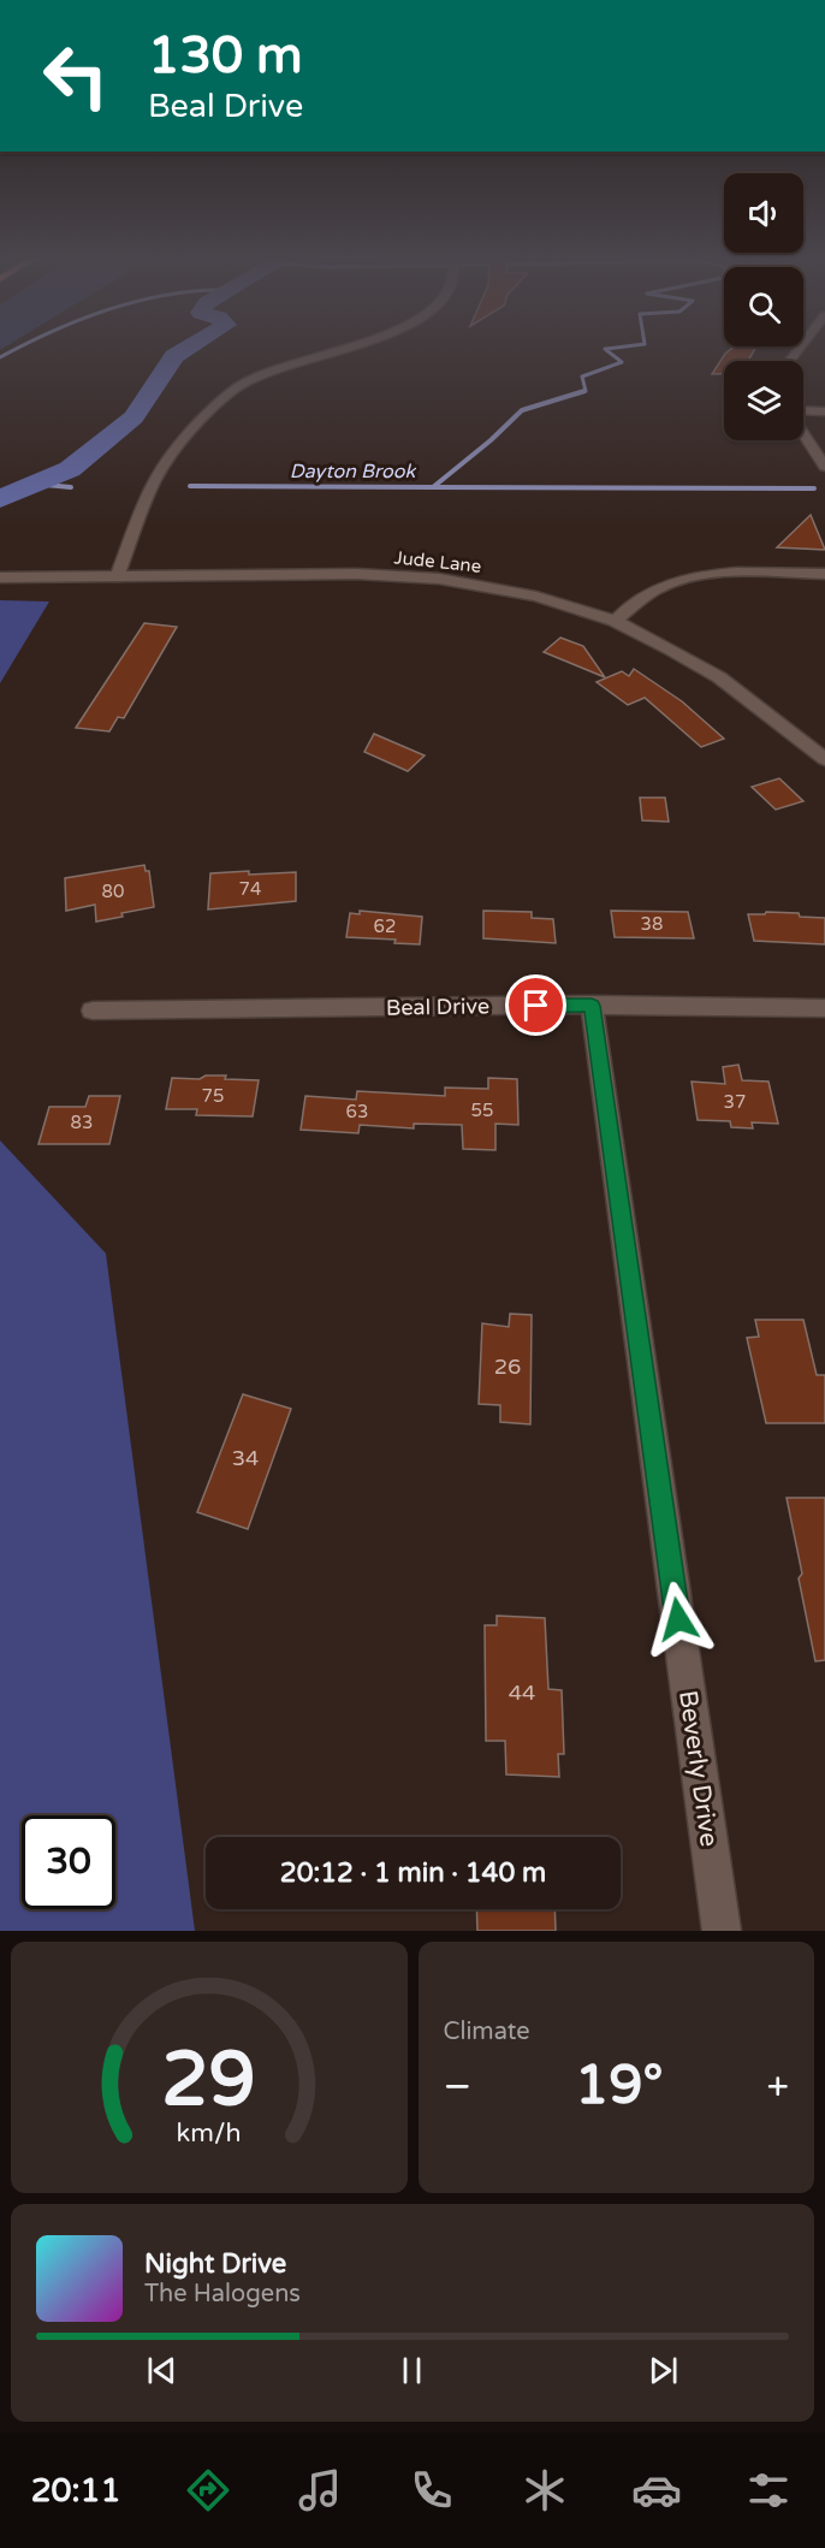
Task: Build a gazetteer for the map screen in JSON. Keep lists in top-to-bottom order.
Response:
{
  "streets": {
    "street": ["Jude Lane", "Beal Drive", "Beverly Drive"]
  },
  "crossings": [
    ["Beal Drive", "Beverly Drive"]
  ],
  "water": ["Dayton Brook"],
  "house_numbers": [
    "74",
    "80",
    "38",
    "62",
    "75",
    "37",
    "55",
    "63",
    "83",
    "26",
    "34",
    "44"
  ],
  "page": {
    "turn": ["130 m", "Beal Drive"],
    "limit": "30",
    "trip": "20:12 · 1 min · 140 m",
    "tile": "Climate",
    "heat": ["−", "19°", "+"],
    "song": ["Night Drive", "The Halogens"],
    "tabs": "20:11",
    "gauge": ["29", "km/h"]
  }
}
